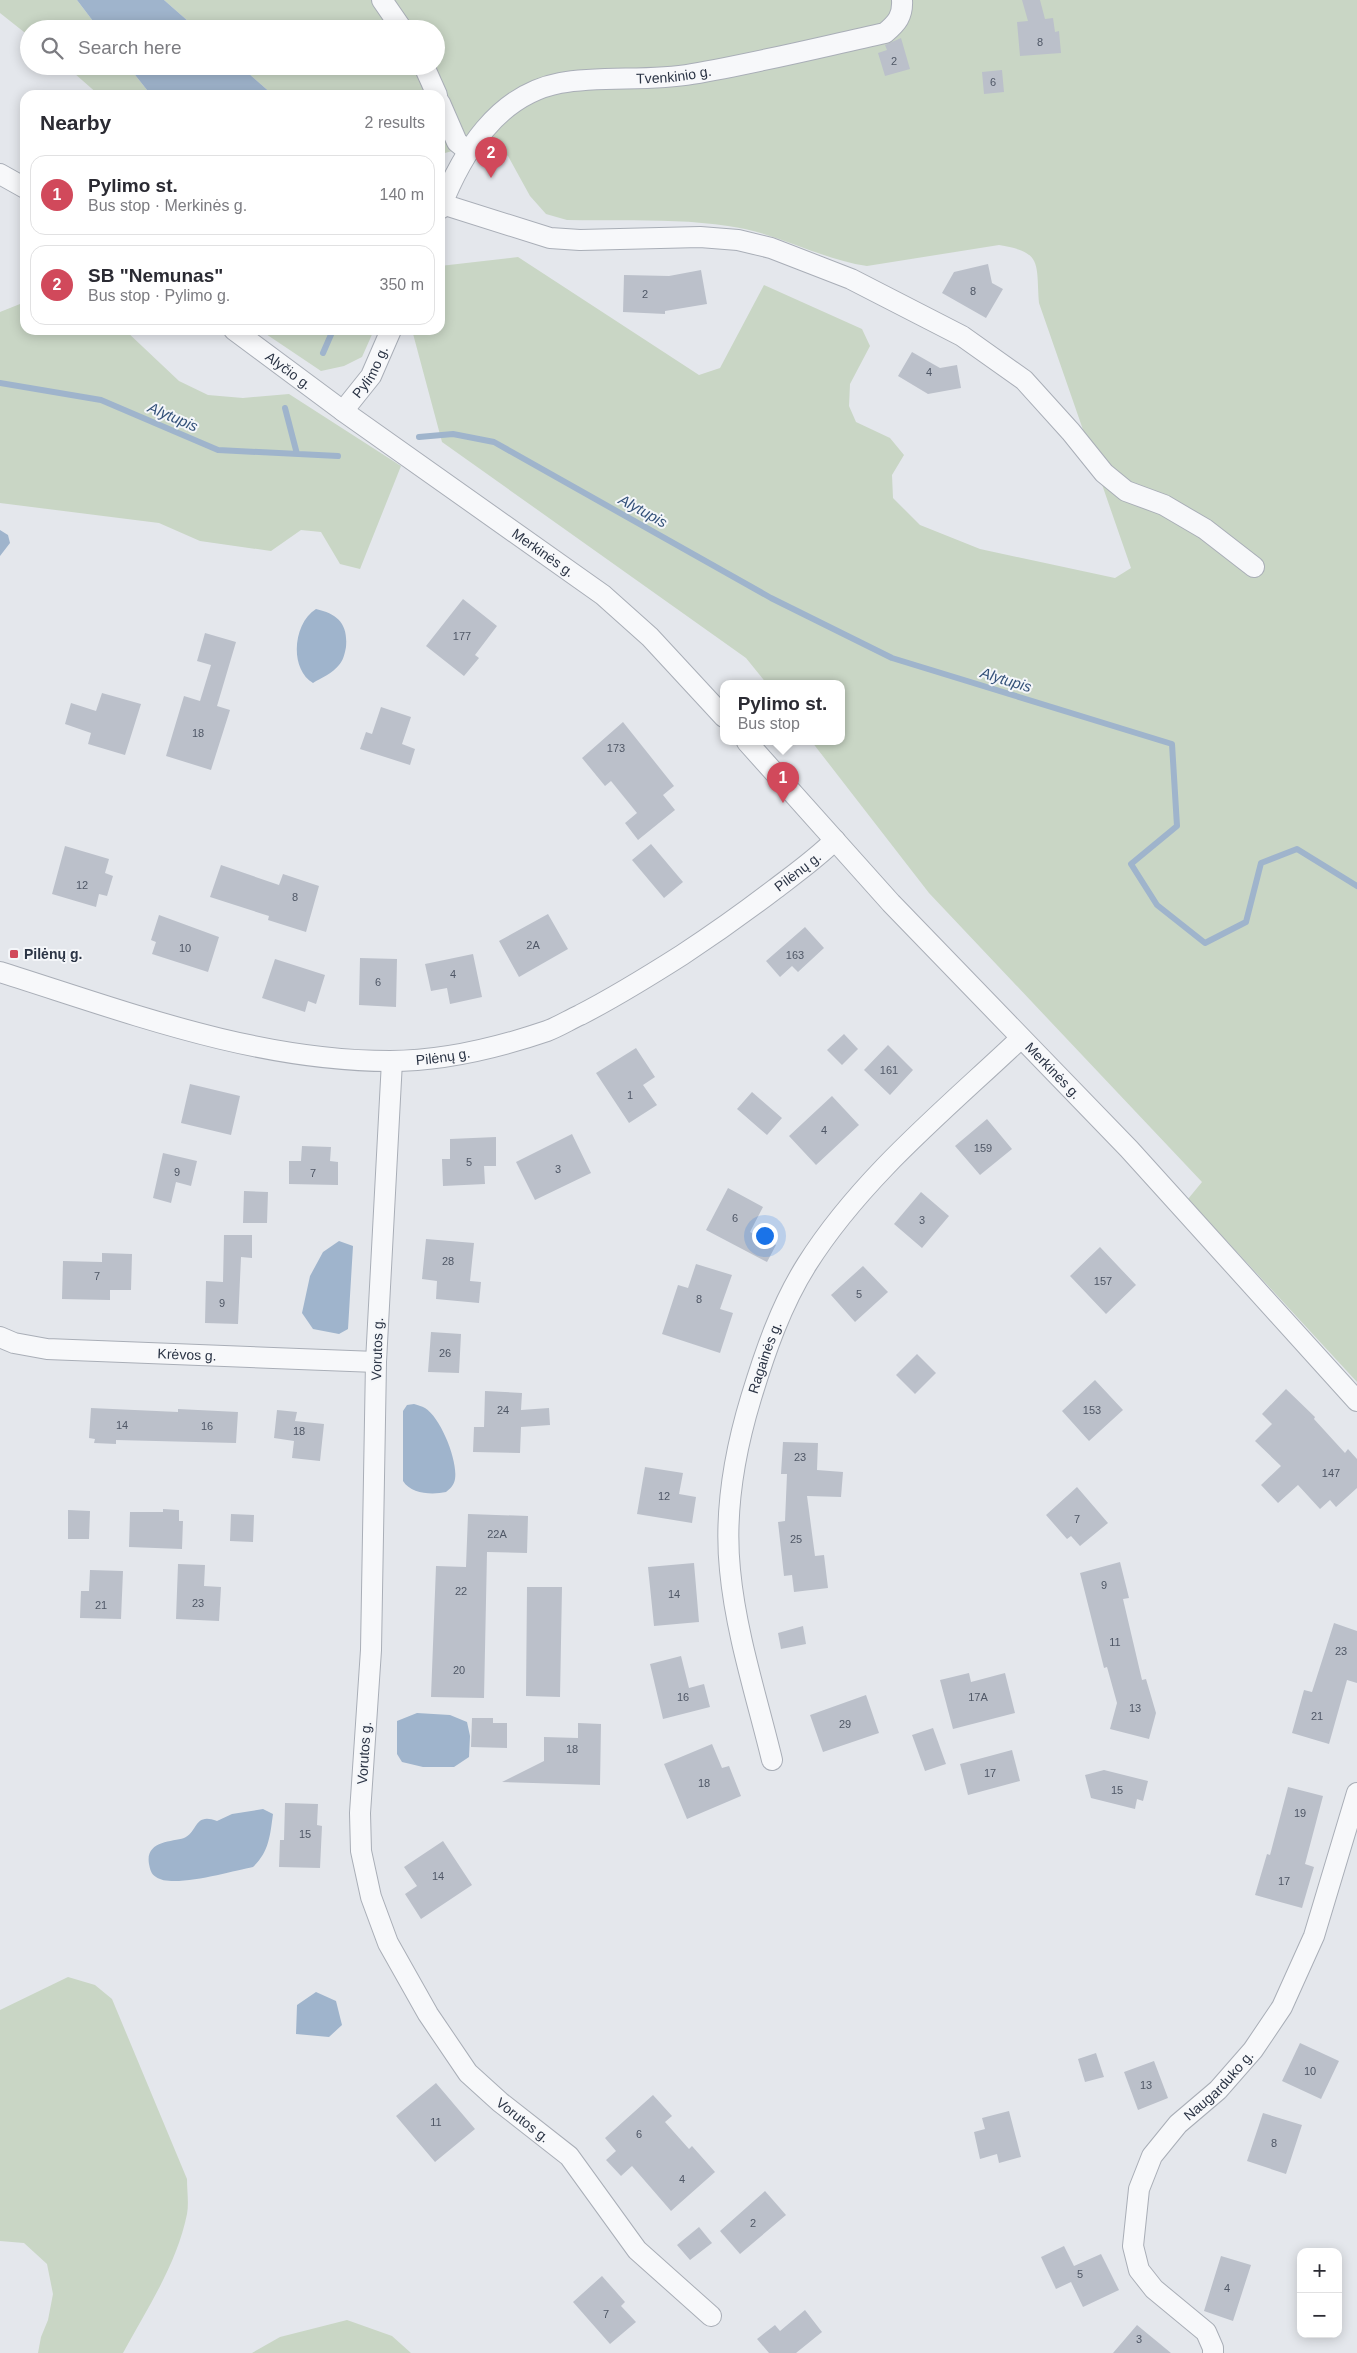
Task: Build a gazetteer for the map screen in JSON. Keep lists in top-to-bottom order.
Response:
{
  "streets": {
    "street": [
      "Tvenkinio g.",
      "Alyčio g.",
      "Pylimo g.",
      "Merkinės g.",
      "Pilėnų g.",
      "Vorutos g.",
      "Krėvos g.",
      "Ragainės g.",
      "Naugarduko g."
    ]
  },
  "crossings": [
    ["Alyčio g.", "Pylimo g."],
    ["Alyčio g.", "Merkinės g."],
    ["Pylimo g.", "Merkinės g."],
    ["Merkinės g.", "Pilėnų g."],
    ["Merkinės g.", "Ragainės g."],
    ["Pilėnų g.", "Vorutos g."],
    ["Vorutos g.", "Krėvos g."]
  ],
  "water": ["Alytupis"],
  "places": {
    "transit": ["Pilėnų g."]
  },
  "house_numbers": [
    "8",
    "2",
    "6",
    "8",
    "2",
    "4",
    "177",
    "18",
    "173",
    "12",
    "8",
    "2A",
    "10",
    "163",
    "4",
    "6",
    "161",
    "1",
    "4",
    "159",
    "5",
    "3",
    "9",
    "7",
    "6",
    "3",
    "28",
    "7",
    "157",
    "5",
    "8",
    "9",
    "26",
    "24",
    "153",
    "14",
    "16",
    "18",
    "23",
    "147",
    "12",
    "7",
    "22A",
    "25",
    "9",
    "22",
    "14",
    "23",
    "21",
    "11",
    "23",
    "20",
    "16",
    "17A",
    "13",
    "21",
    "29",
    "18",
    "17",
    "18",
    "15",
    "19",
    "15",
    "14",
    "17",
    "10",
    "13",
    "11",
    "6",
    "8",
    "4",
    "2",
    "5",
    "4",
    "7",
    "3"
  ],
  "page": {
    "search": "Search here",
    "heading": ["Nearby", "2 results"],
    "pins": ["2", "1"],
    "list": [
      {
        "mark": "1",
        "name": "Pylimo st.",
        "note": "Bus stop · Merkinės g.",
        "value": "140 m"
      },
      {
        "mark": "2",
        "name": "SB \"Nemunas\"",
        "note": "Bus stop · Pylimo g.",
        "value": "350 m"
      }
    ],
    "popup": ["Pylimo st.", "Bus stop"],
    "map_buttons": ["+", "−"]
  }
}
